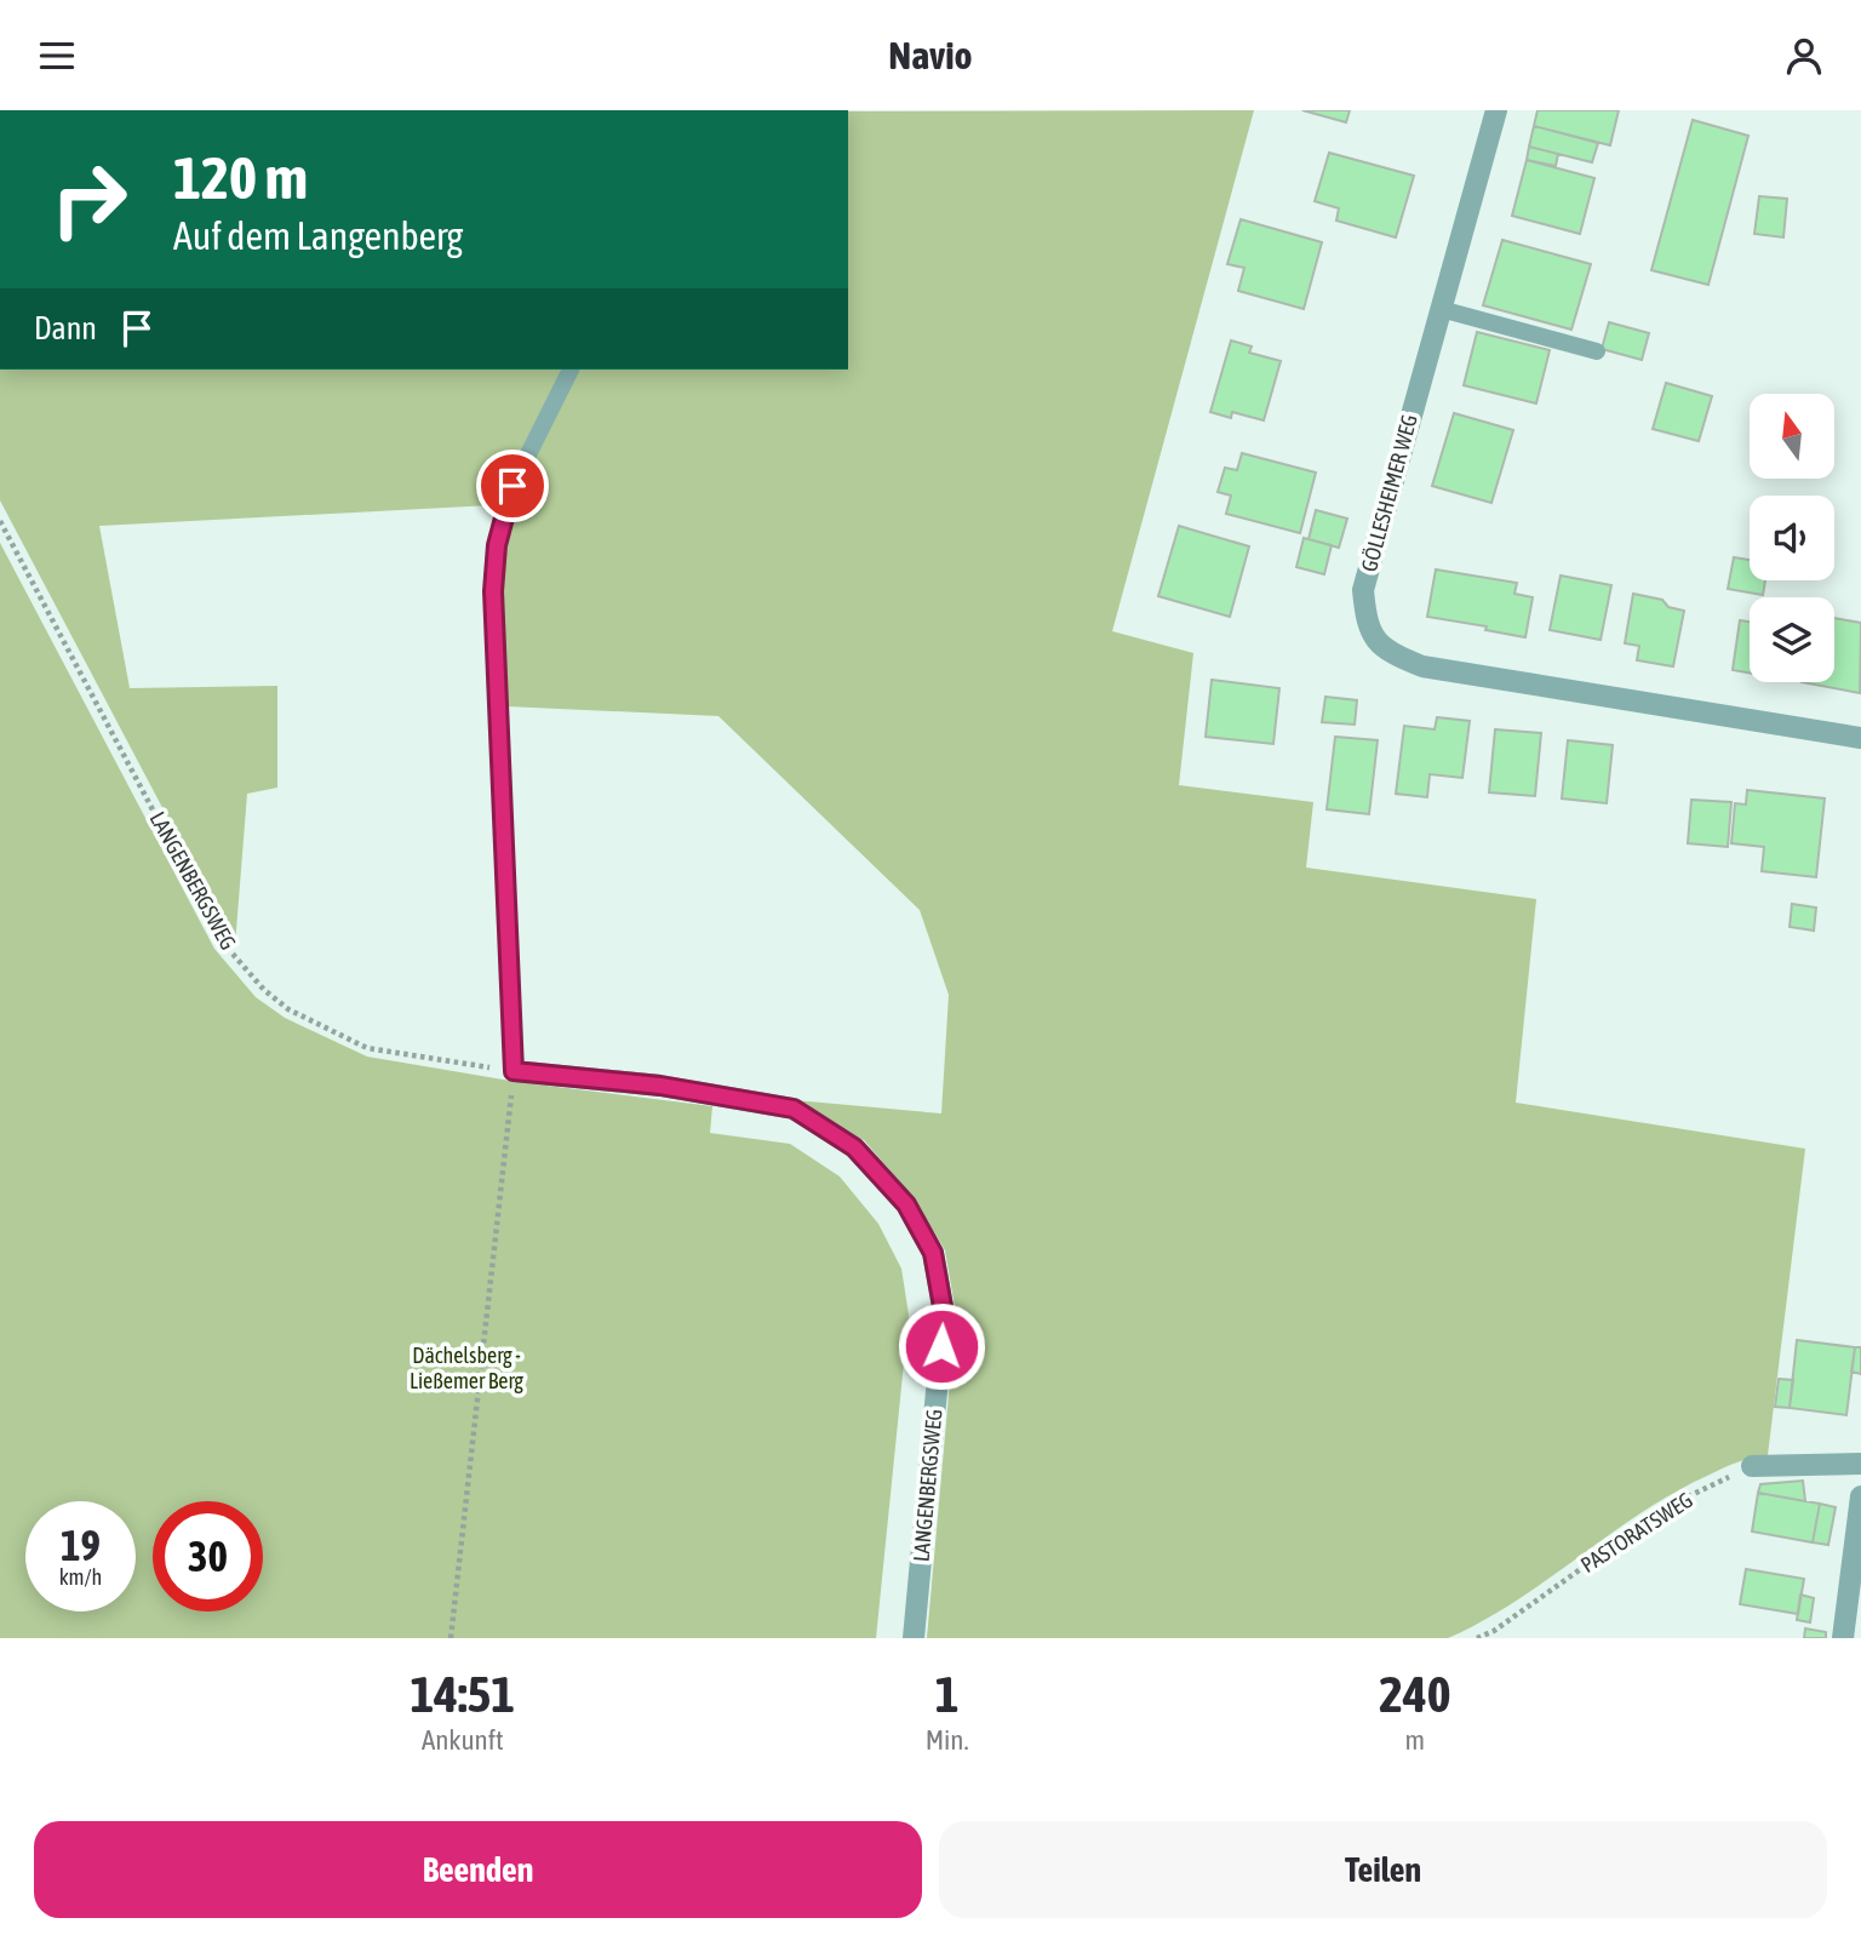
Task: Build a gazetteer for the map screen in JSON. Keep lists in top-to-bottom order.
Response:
{
  "streets": {
    "street": ["GÖLLESHEIMER WEG", "LANGENBERGSWEG"],
    "path": ["PASTORATSWEG"]
  },
  "parks": ["Dächelsberg - Ließemer Berg"],
  "north": "top",
  "page": {
    "header": "Navio",
    "turn": ["120 m", "Auf dem Langenberg"],
    "then": "Dann",
    "speed": "19 km/h",
    "limit": "30",
    "eta": [
      "14:51",
      "Ankunft",
      "1",
      "Min.",
      "240",
      "m"
    ],
    "buttons": ["Beenden", "Teilen"]
  }
}
